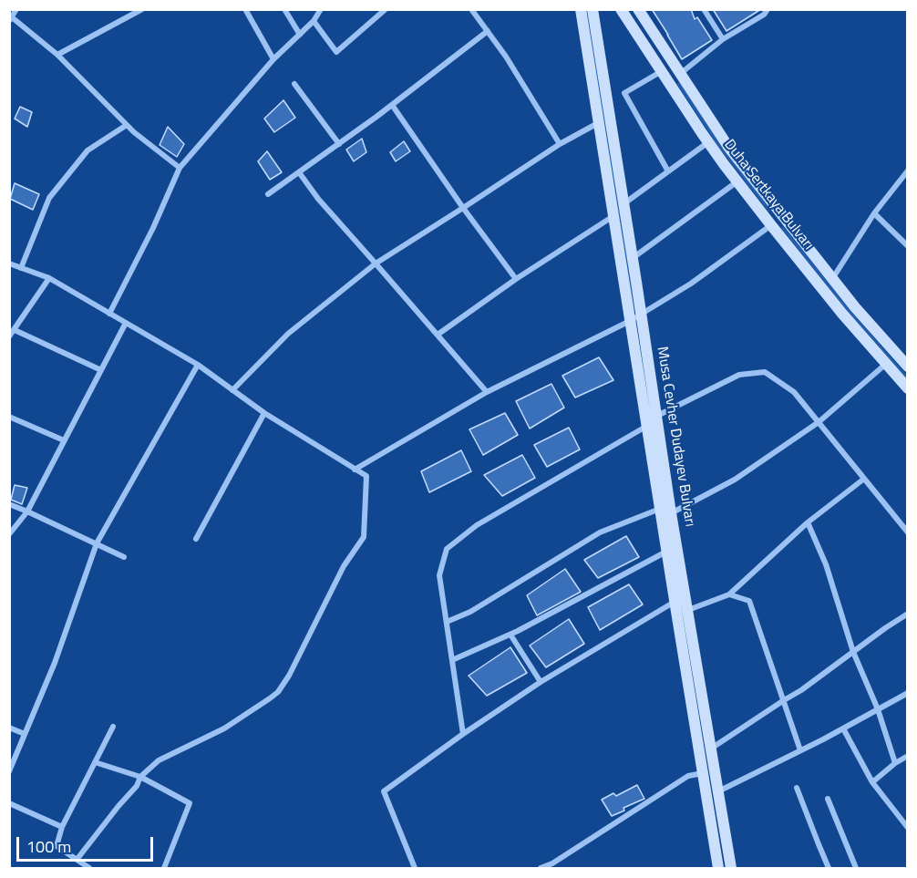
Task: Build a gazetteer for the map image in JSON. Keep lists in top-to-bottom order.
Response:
{
  "streets": {
    "main road": ["Duha Sertkaya Bulvarı", "Musa Cevher Dudayev Bulvarı"]
  },
  "scale_bar": "100 m"
}
